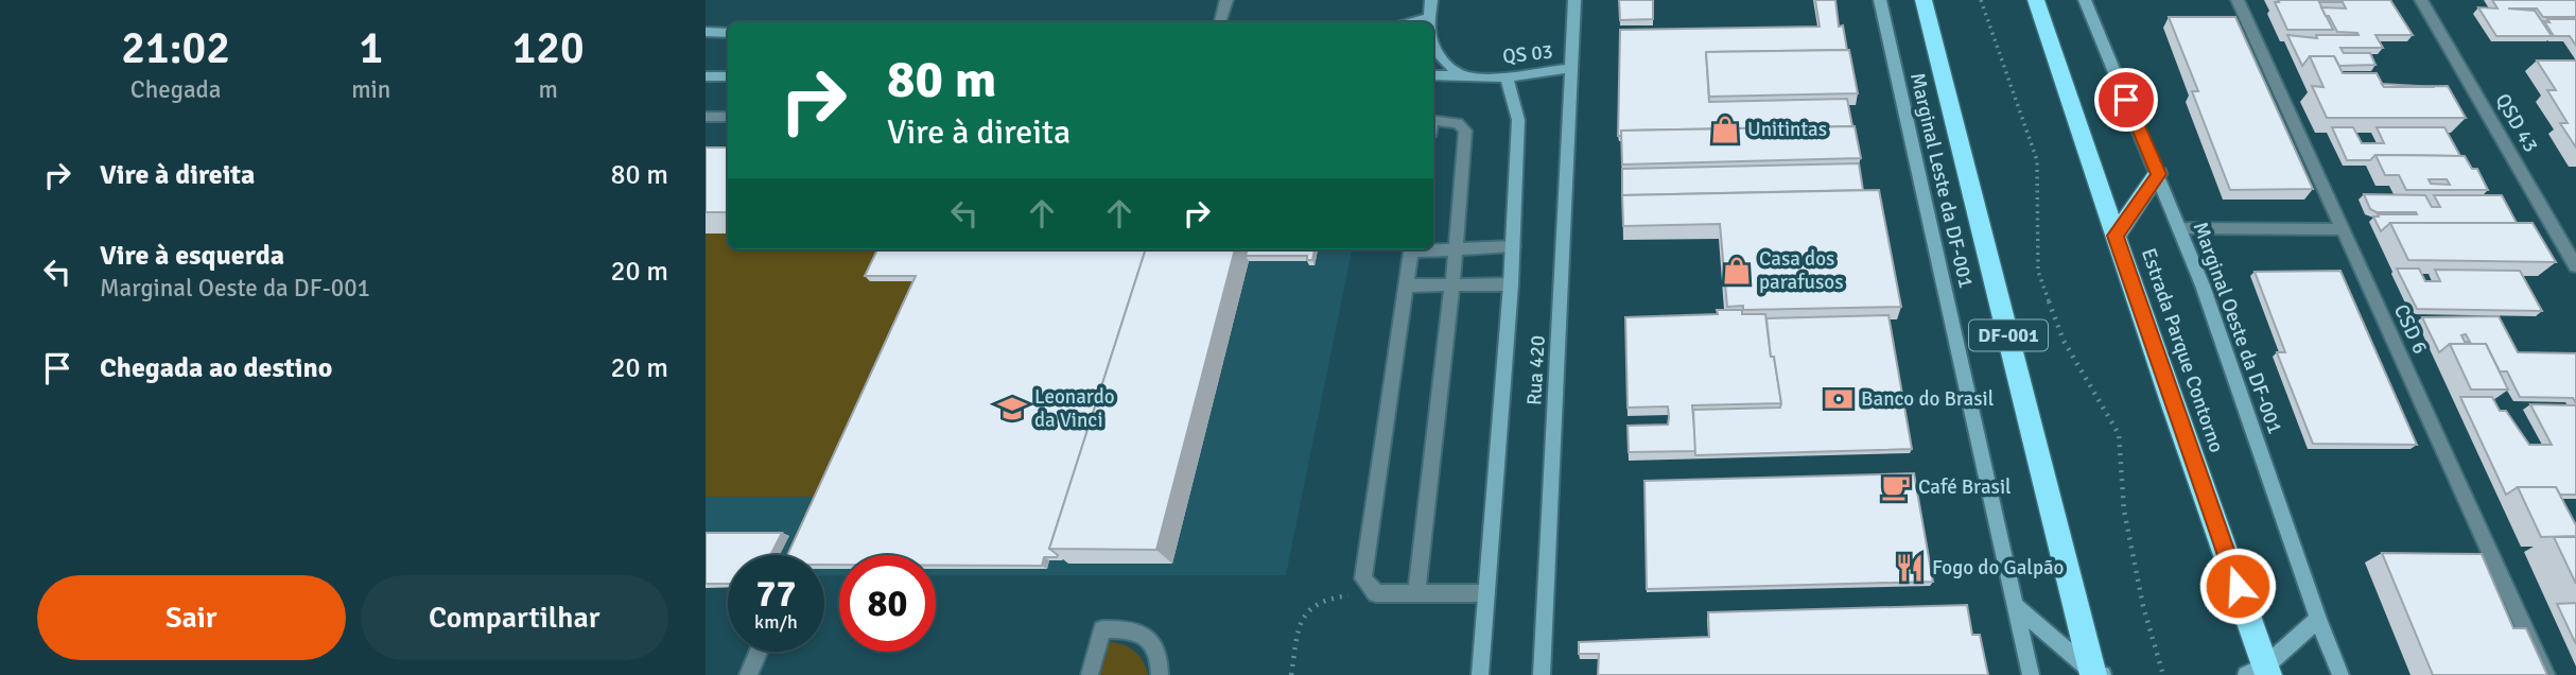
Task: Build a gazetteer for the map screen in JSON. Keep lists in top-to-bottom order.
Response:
{
  "streets": {
    "highway": ["DF-001", "Estrada Parque Contorno"],
    "main road": [
      "QS 03",
      "Marginal Leste da DF-001",
      "Marginal Oeste da DF-001",
      "Rua 420"
    ],
    "street": ["QSD 43", "CSD 6"]
  },
  "crossings": [
    ["QS 03", "Rua 420"]
  ],
  "places": {
    "shop": ["Unitintas", "Casa dos parafusos"],
    "bank": ["Banco do Brasil"],
    "school or university": ["Leonardo da Vinci"],
    "cafe": ["Café Brasil"],
    "restaurant": ["Fogo do Galpão"]
  },
  "page": {
    "eta": [
      "21:02",
      "Chegada",
      "1",
      "min",
      "120",
      "m"
    ],
    "turn": ["80 m", "Vire à direita"],
    "list": [
      {
        "name": "Vire à direita",
        "value": "80 m"
      },
      {
        "name": "Vire à esquerda",
        "note": "Marginal Oeste da DF-001",
        "value": "20 m"
      },
      {
        "name": "Chegada ao destino",
        "value": "20 m"
      }
    ],
    "speed": "77 km/h",
    "limit": "80",
    "buttons": ["Sair", "Compartilhar"]
  }
}
